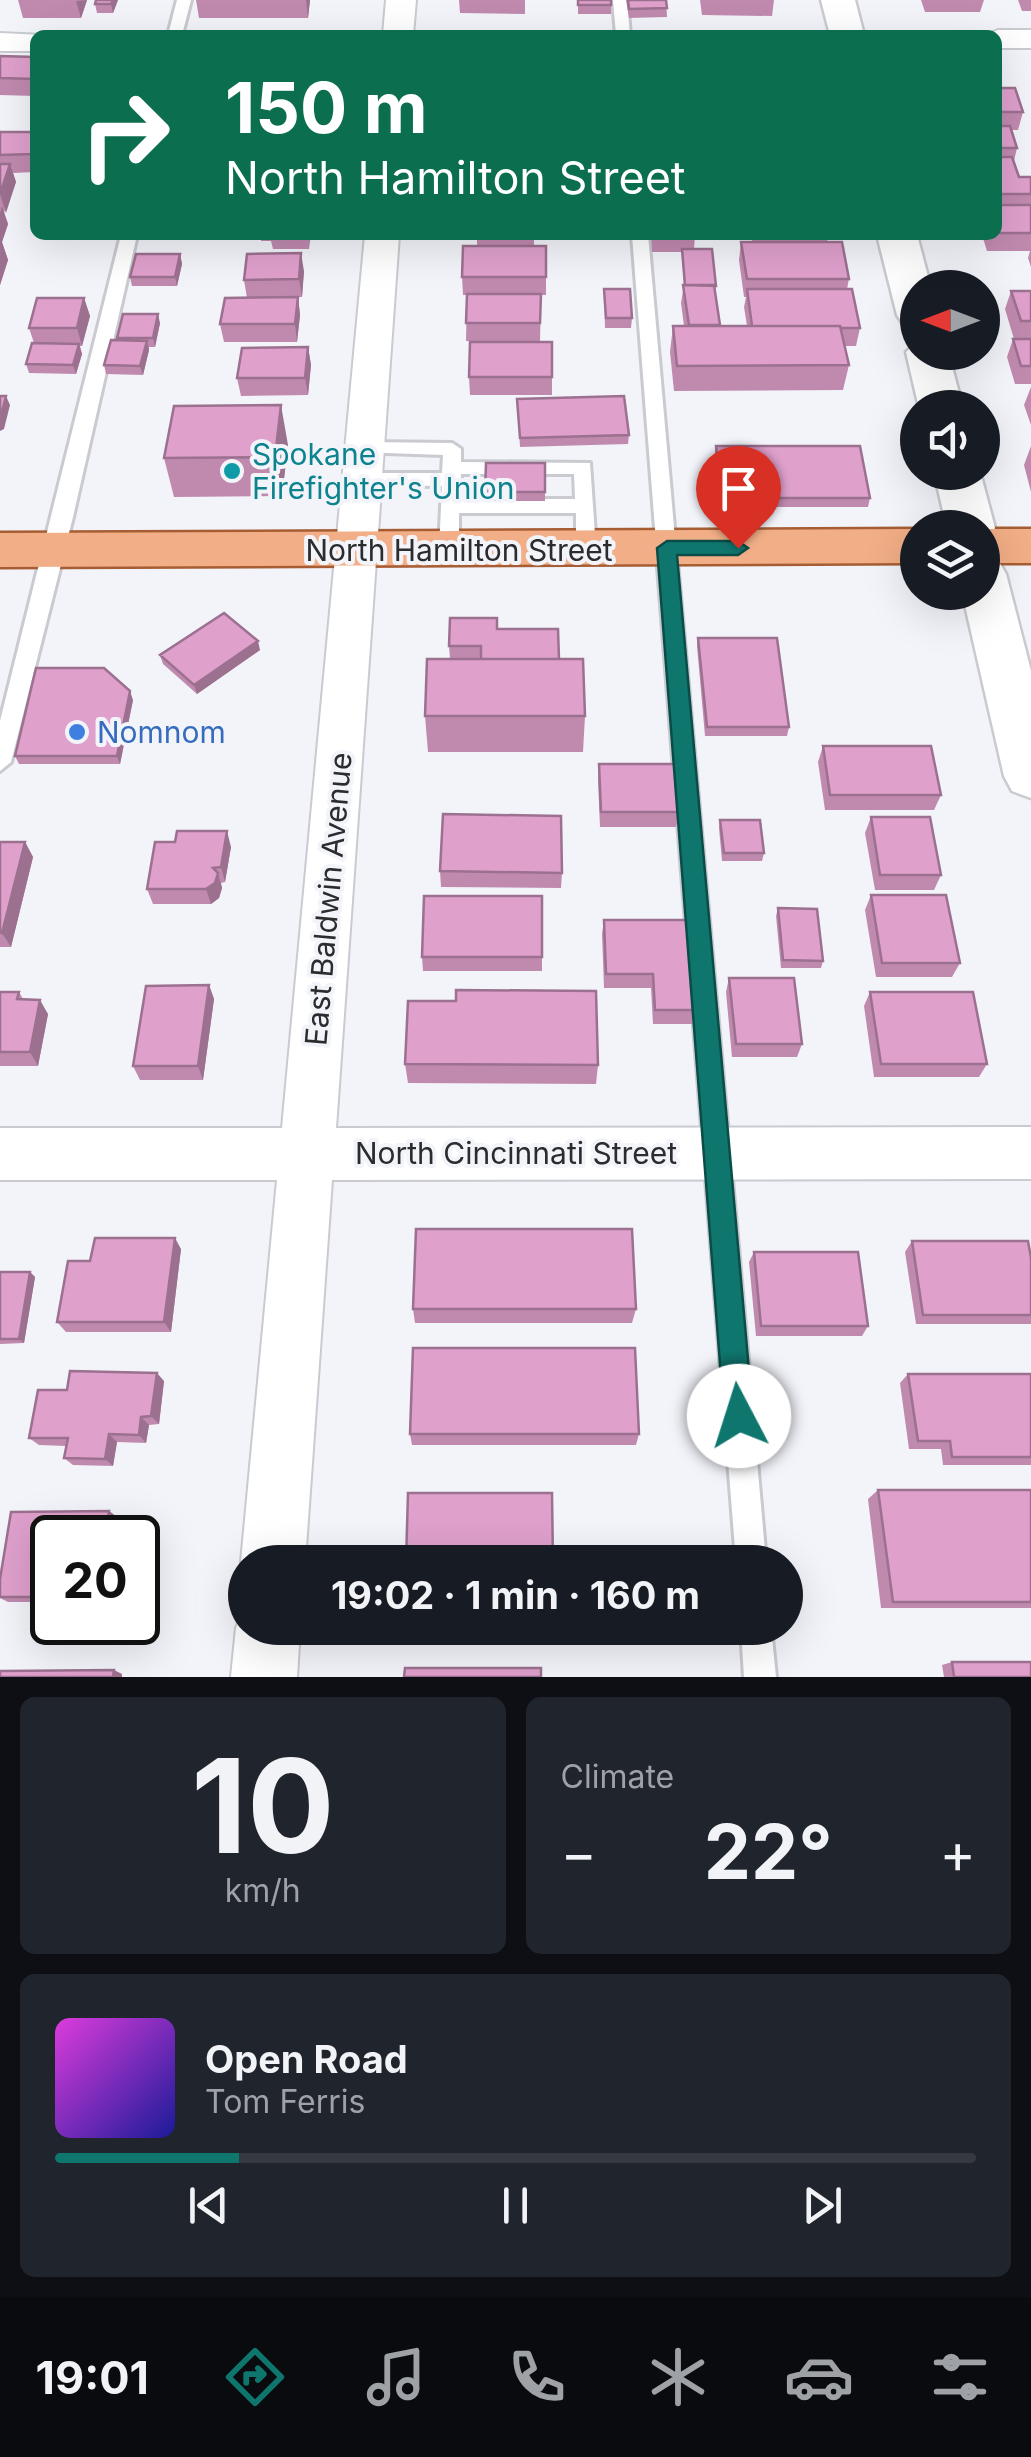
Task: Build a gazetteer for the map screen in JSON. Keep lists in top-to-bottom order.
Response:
{
  "streets": {
    "main road": ["North Hamilton Street"],
    "street": ["East Baldwin Avenue", "North Cincinnati Street"]
  },
  "crossings": [
    ["North Hamilton Street", "East Baldwin Avenue"],
    ["East Baldwin Avenue", "North Cincinnati Street"]
  ],
  "places": ["Spokane Firefighter's Union", "Nomnom"],
  "north": "left",
  "page": {
    "turn": ["150 m", "North Hamilton Street"],
    "limit": "20",
    "trip": "19:02 · 1 min · 160 m",
    "tile": [
      ["10", "km/h"],
      "Climate"
    ],
    "heat": ["−", "22°", "+"],
    "song": ["Open Road", "Tom Ferris"],
    "tabs": "19:01"
  }
}
